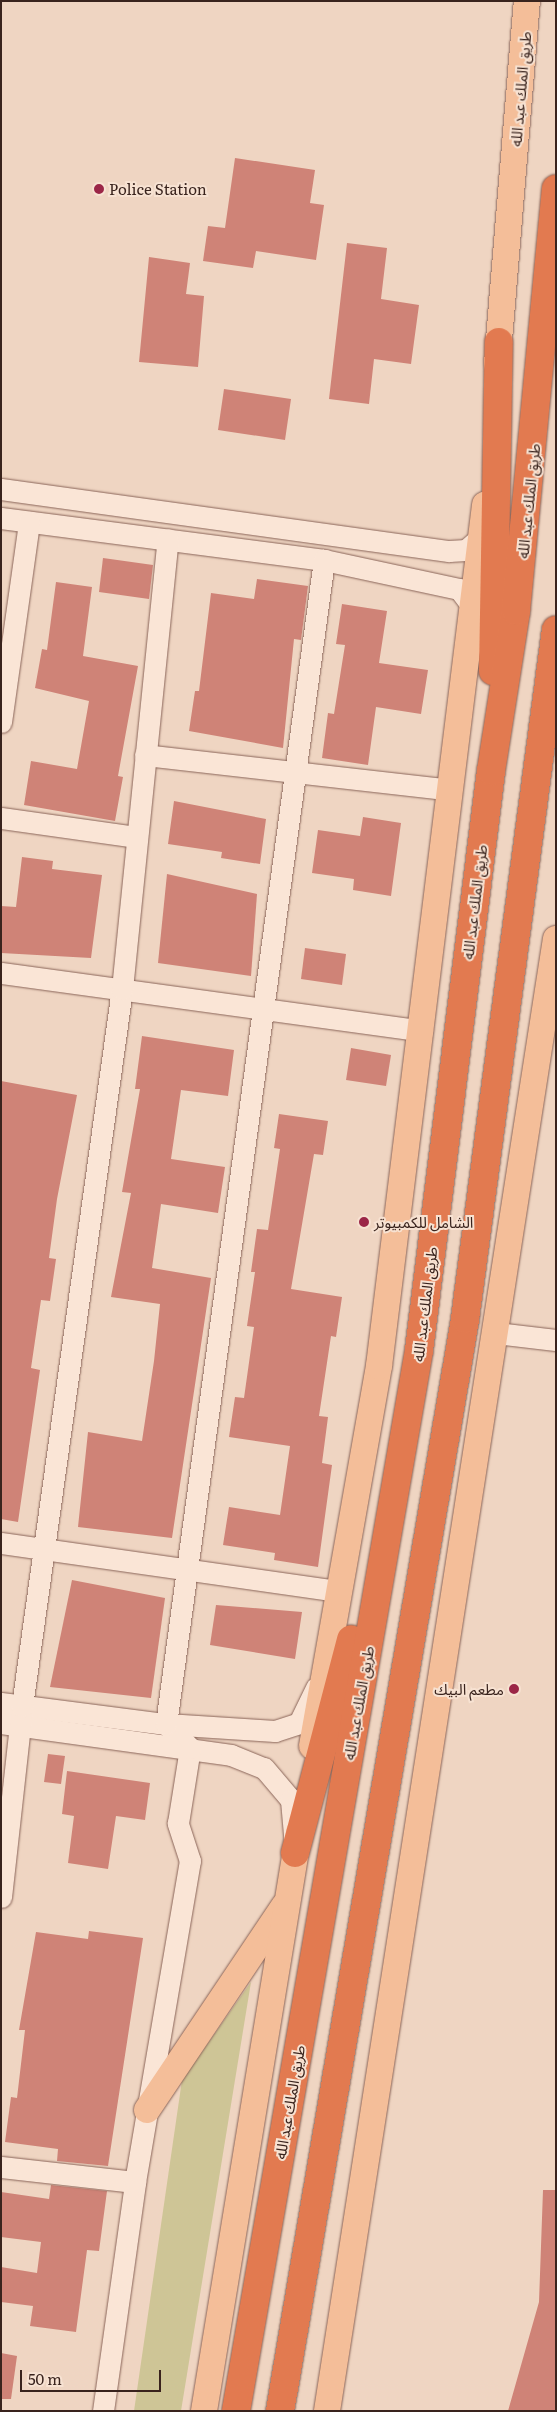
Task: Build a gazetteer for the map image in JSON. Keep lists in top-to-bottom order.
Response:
{
  "streets": {
    "highway": ["طريق الملك عبد الله"]
  },
  "places": ["Police Station", "الشامل للكمبيوتر", "مطعم البيك"],
  "scale_bar": "50 m"
}
